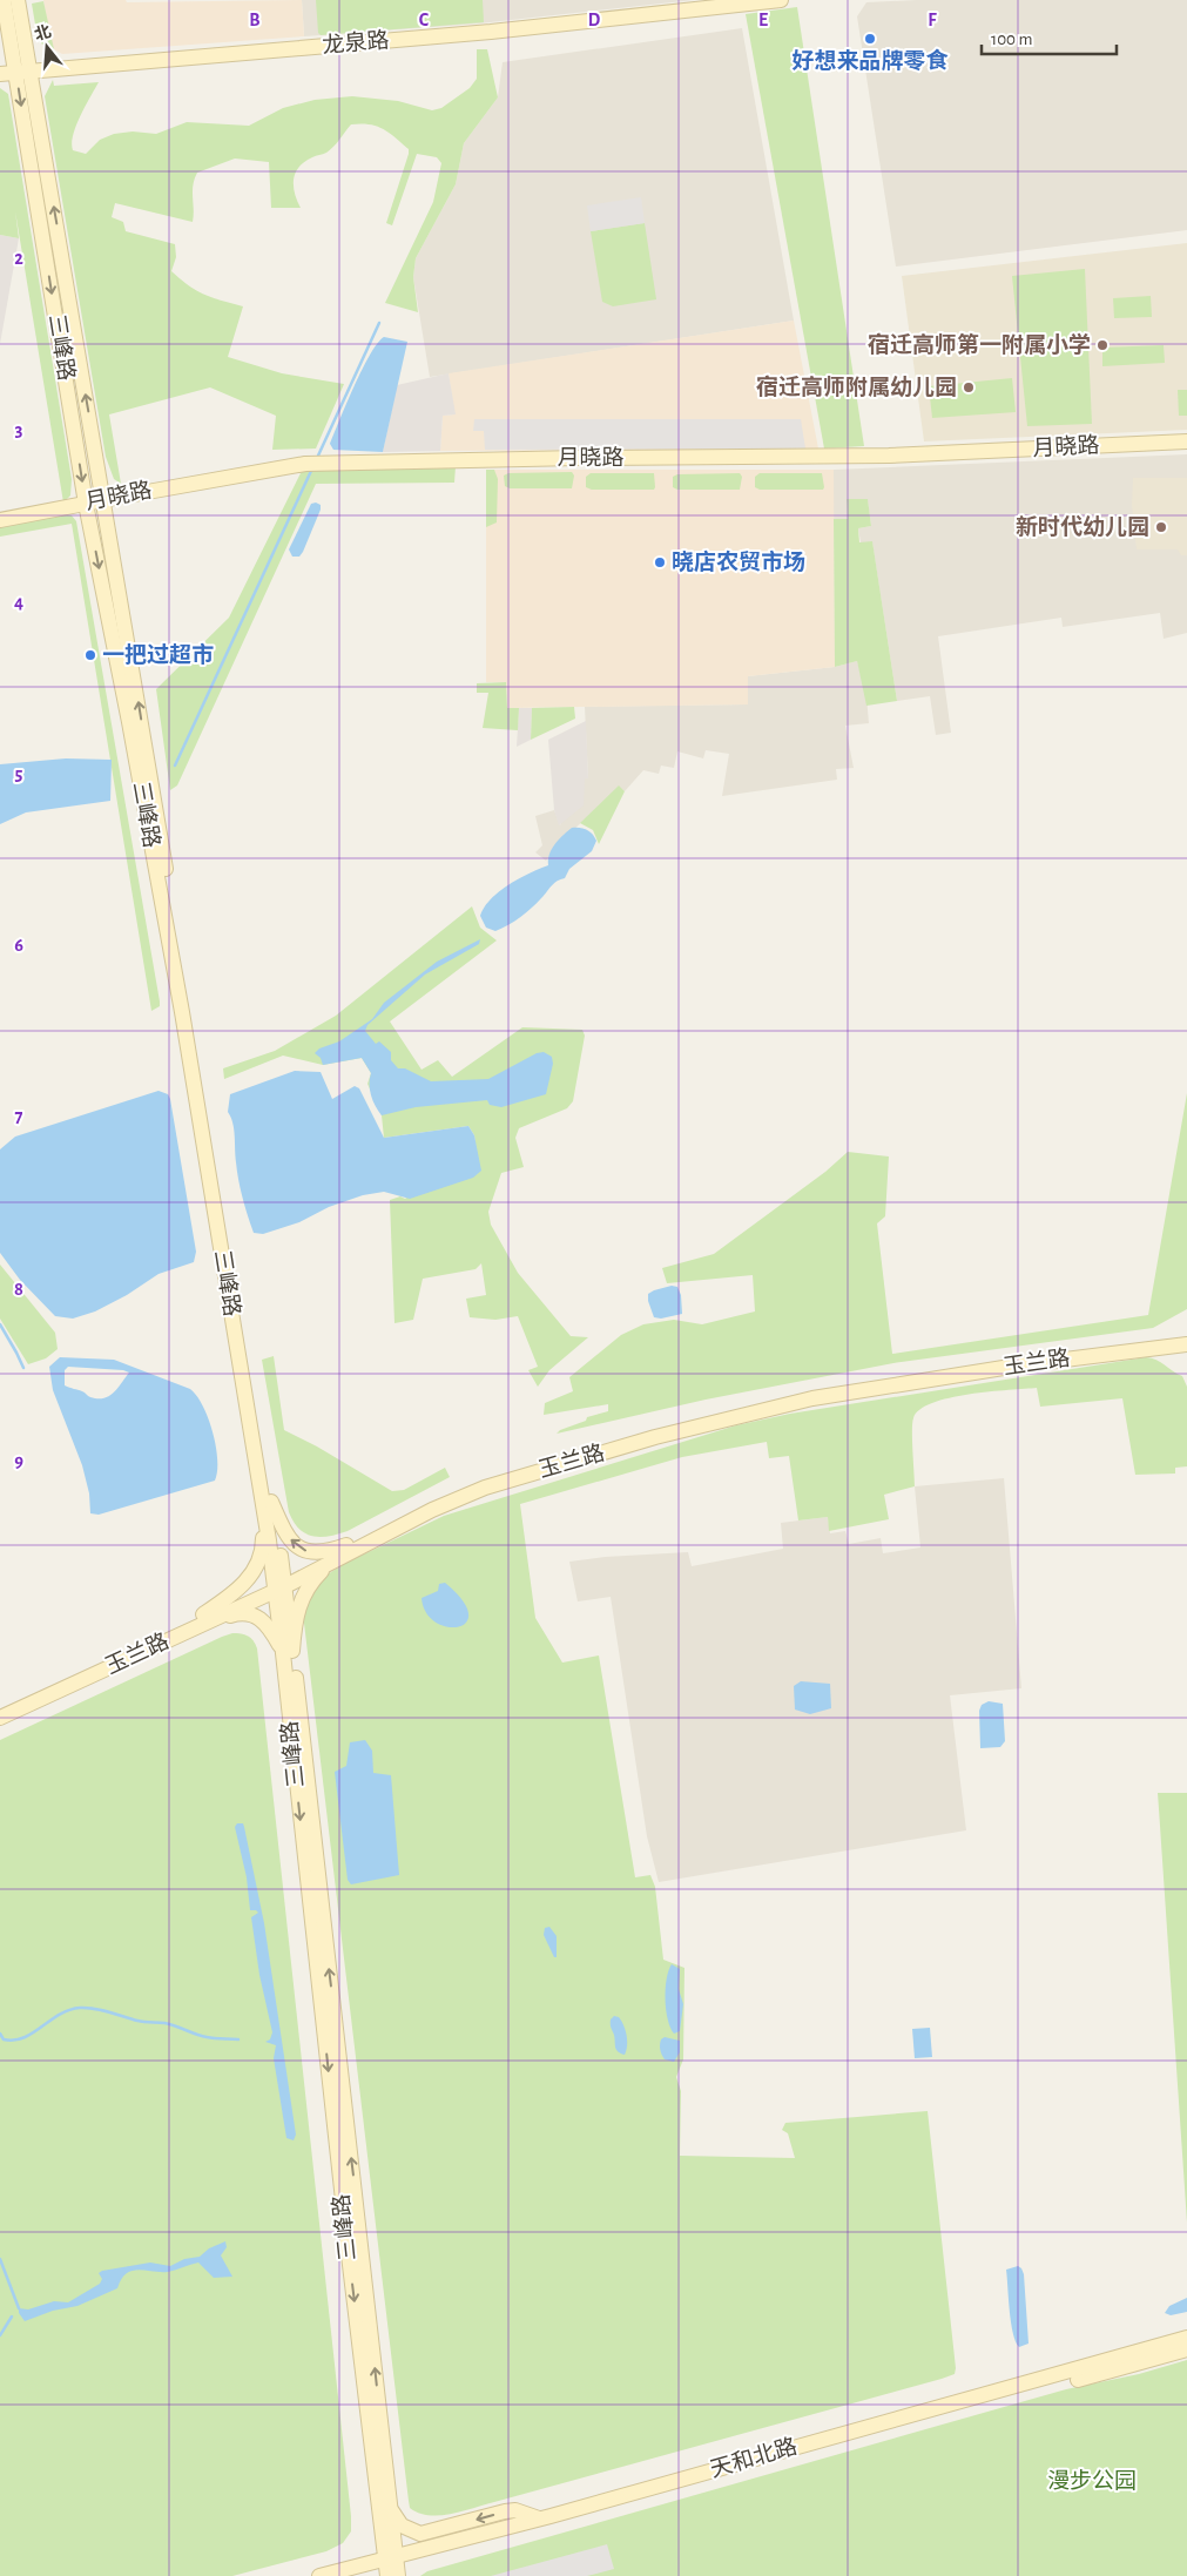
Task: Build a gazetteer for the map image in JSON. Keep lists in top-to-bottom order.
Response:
{
  "streets": {
    "street": [
      "龙泉路",
      "三峰路",
      "月晓路",
      "玉兰路",
      "天和北路"
    ]
  },
  "crossings": [
    ["龙泉路", "三峰路"],
    ["三峰路", "月晓路"],
    ["三峰路", "玉兰路"],
    ["三峰路", "天和北路"]
  ],
  "parks": ["漫步公园"],
  "places": [
    "好想来品牌零食",
    "宿迁高师第一附属小学",
    "宿迁高师附属幼儿园",
    "新时代幼儿园",
    "晓店农贸市场",
    "一把过超市"
  ],
  "scale_bar": "100 m",
  "north": "top",
  "grid": {
    "columns": [
      "B",
      "C",
      "D",
      "E",
      "F"
    ],
    "rows": [
      "2",
      "3",
      "4",
      "5",
      "6",
      "7",
      "8",
      "9"
    ]
  }
}
